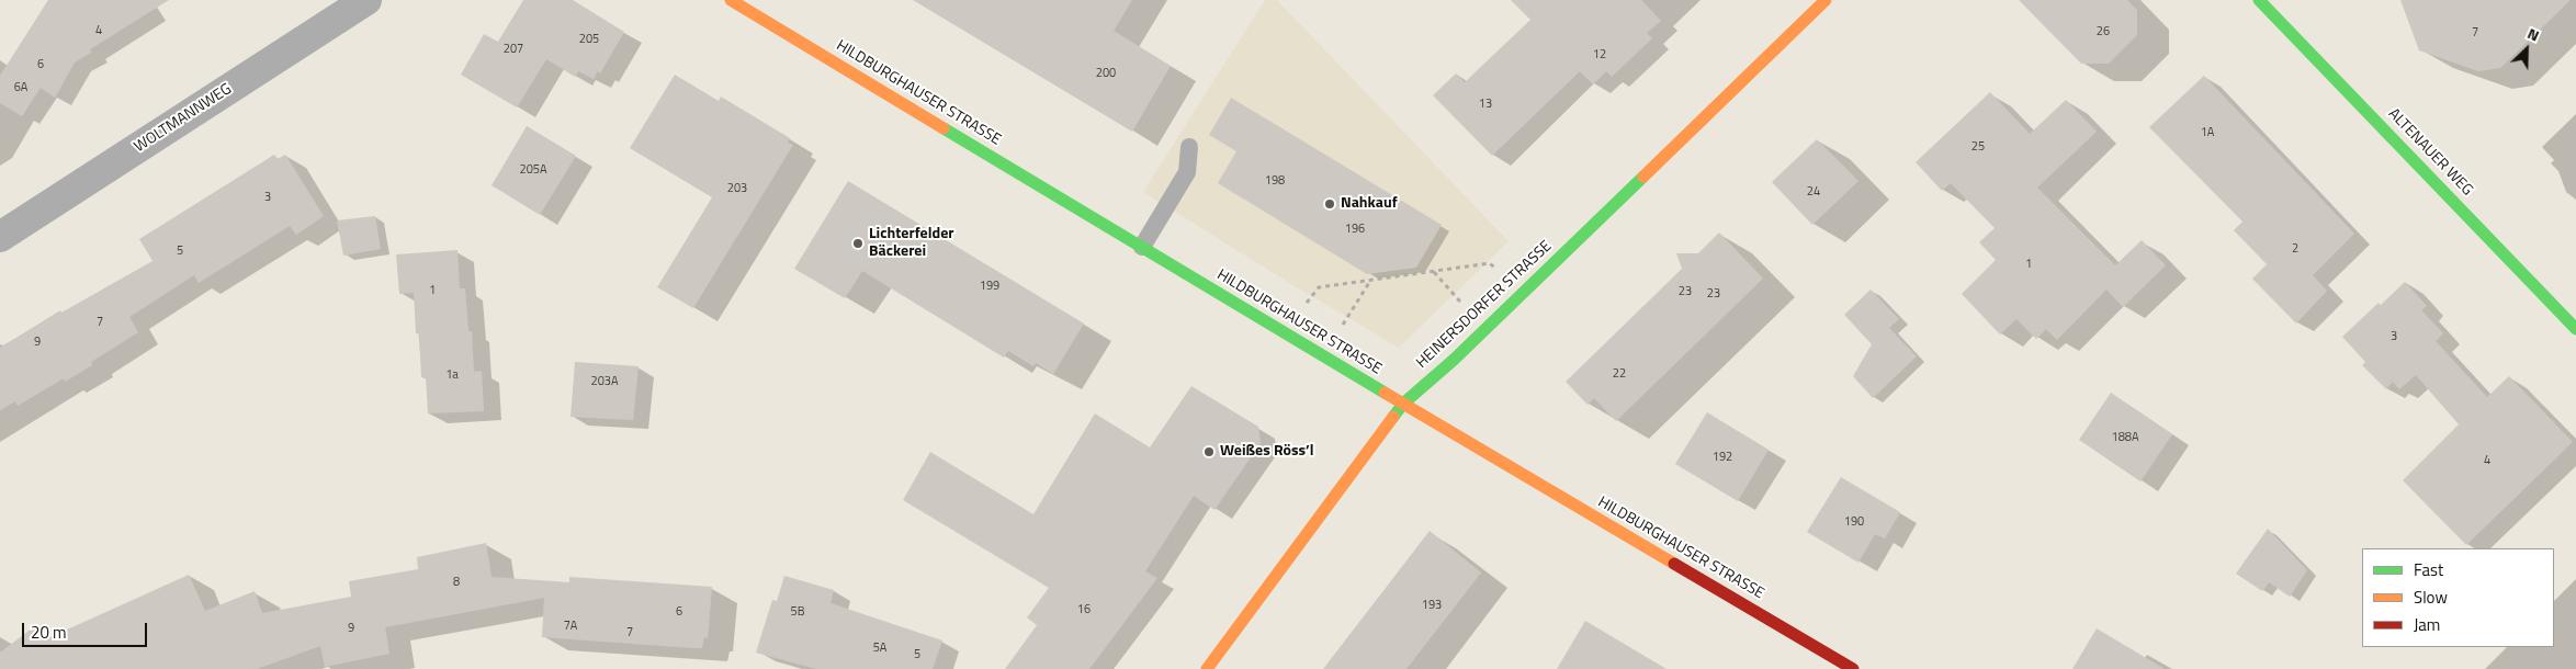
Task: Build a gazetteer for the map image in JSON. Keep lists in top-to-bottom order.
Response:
{
  "streets": {
    "street": [
      "HILDBURGHAUSER STRASSE",
      "WOLTMANNWEG",
      "ALTENAUER WEG",
      "HEINERSDORFER STRASSE"
    ]
  },
  "crossings": [
    ["HILDBURGHAUSER STRASSE", "HEINERSDORFER STRASSE"]
  ],
  "places": ["Nahkauf", "Lichterfelder Bäckerei", "Weißes Röss’l"],
  "house_numbers": [
    "4",
    "26",
    "7",
    "205",
    "207",
    "12",
    "6",
    "200",
    "6A",
    "13",
    "1A",
    "25",
    "205A",
    "198",
    "203",
    "24",
    "3",
    "196",
    "2",
    "5",
    "1",
    "199",
    "1",
    "23",
    "23",
    "7",
    "3",
    "9",
    "22",
    "1a",
    "203A",
    "188A",
    "192",
    "4",
    "190",
    "8",
    "193",
    "16",
    "6",
    "5B",
    "7A",
    "9",
    "7",
    "5A",
    "5"
  ],
  "legend": ["Fast", "Slow", "Jam"],
  "scale_bar": "20 m",
  "north": "top right"
}
